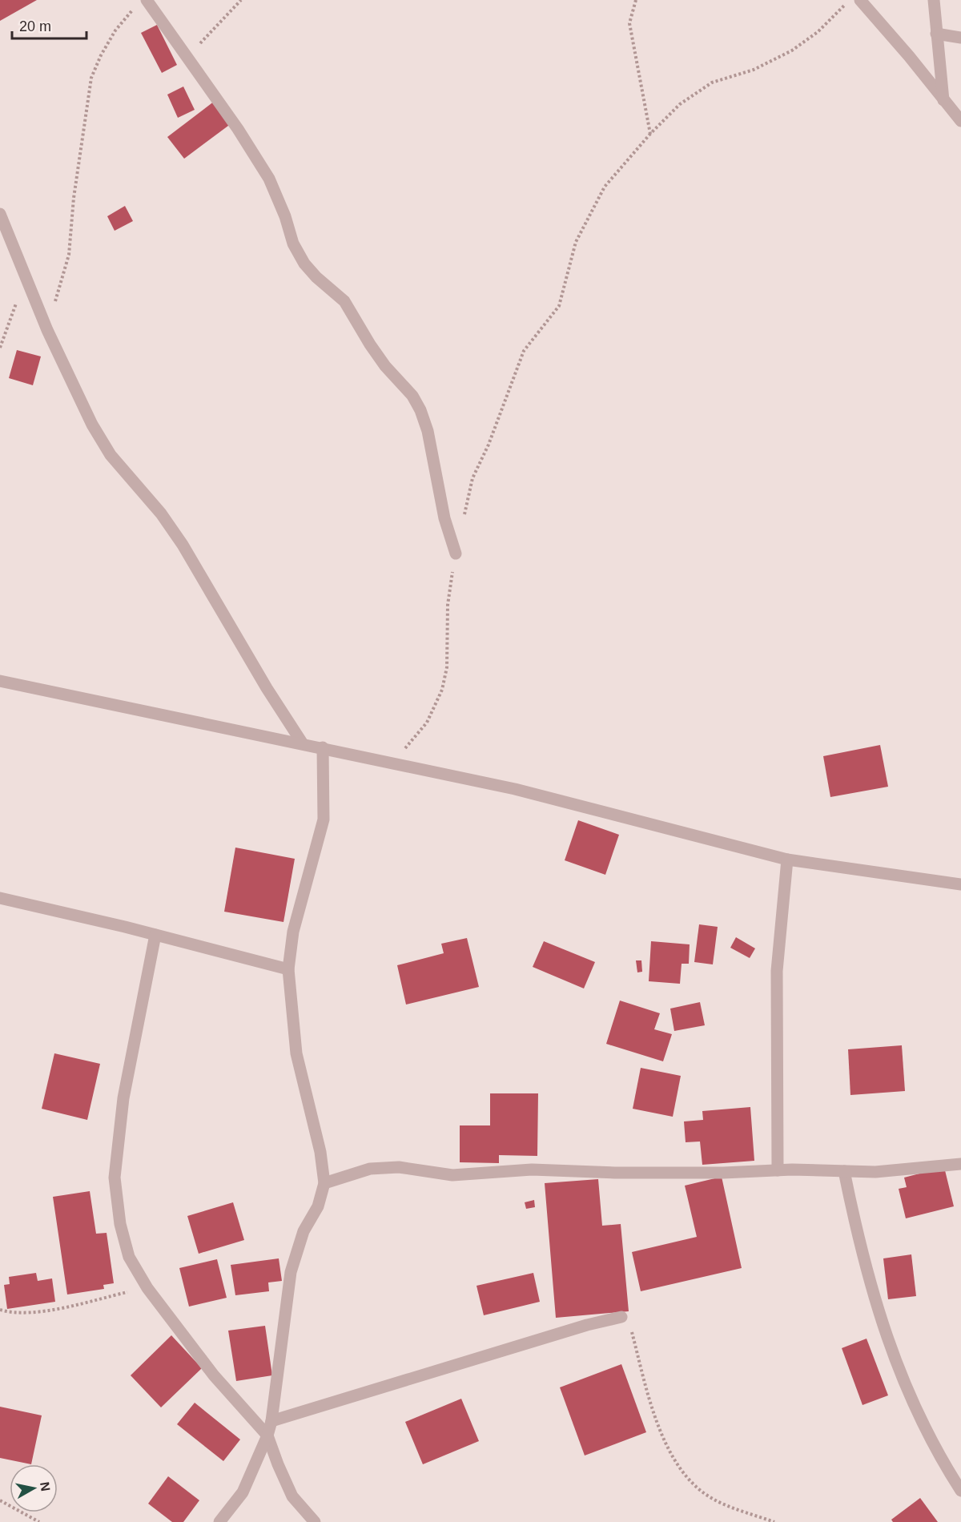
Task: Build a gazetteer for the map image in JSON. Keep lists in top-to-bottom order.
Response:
{
  "scale_bar": "20 m",
  "north": "right"
}
